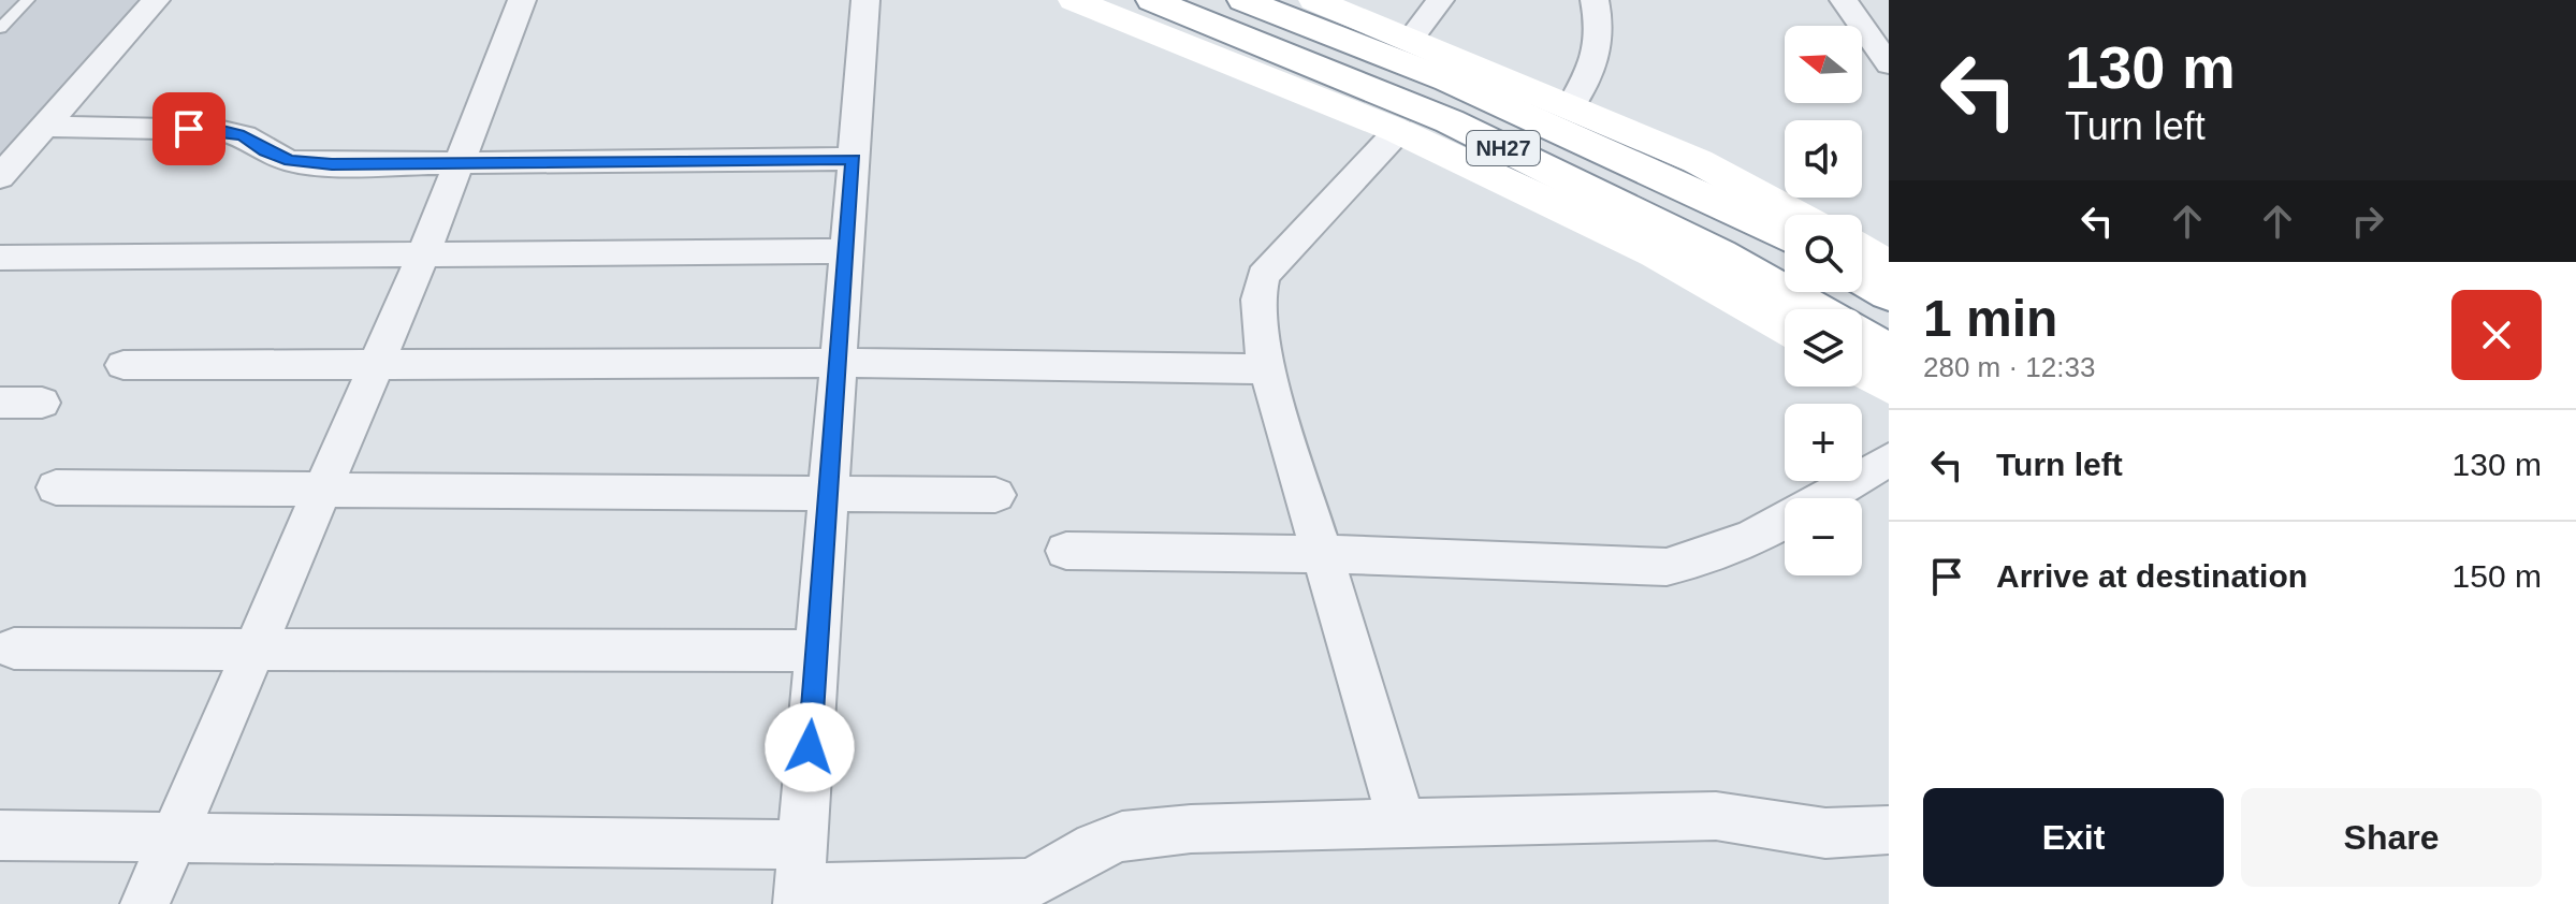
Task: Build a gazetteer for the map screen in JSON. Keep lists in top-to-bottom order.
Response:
{
  "streets": {
    "main road": ["NH27"]
  },
  "north": "left",
  "page": {
    "turn": ["130 m", "Turn left"],
    "map_buttons": ["+", "−"],
    "heading": ["1 min", "280 m · 12:33"],
    "list": [
      {
        "name": "Turn left",
        "value": "130 m"
      },
      {
        "name": "Arrive at destination",
        "value": "150 m"
      }
    ],
    "buttons": ["Exit", "Share"]
  }
}
